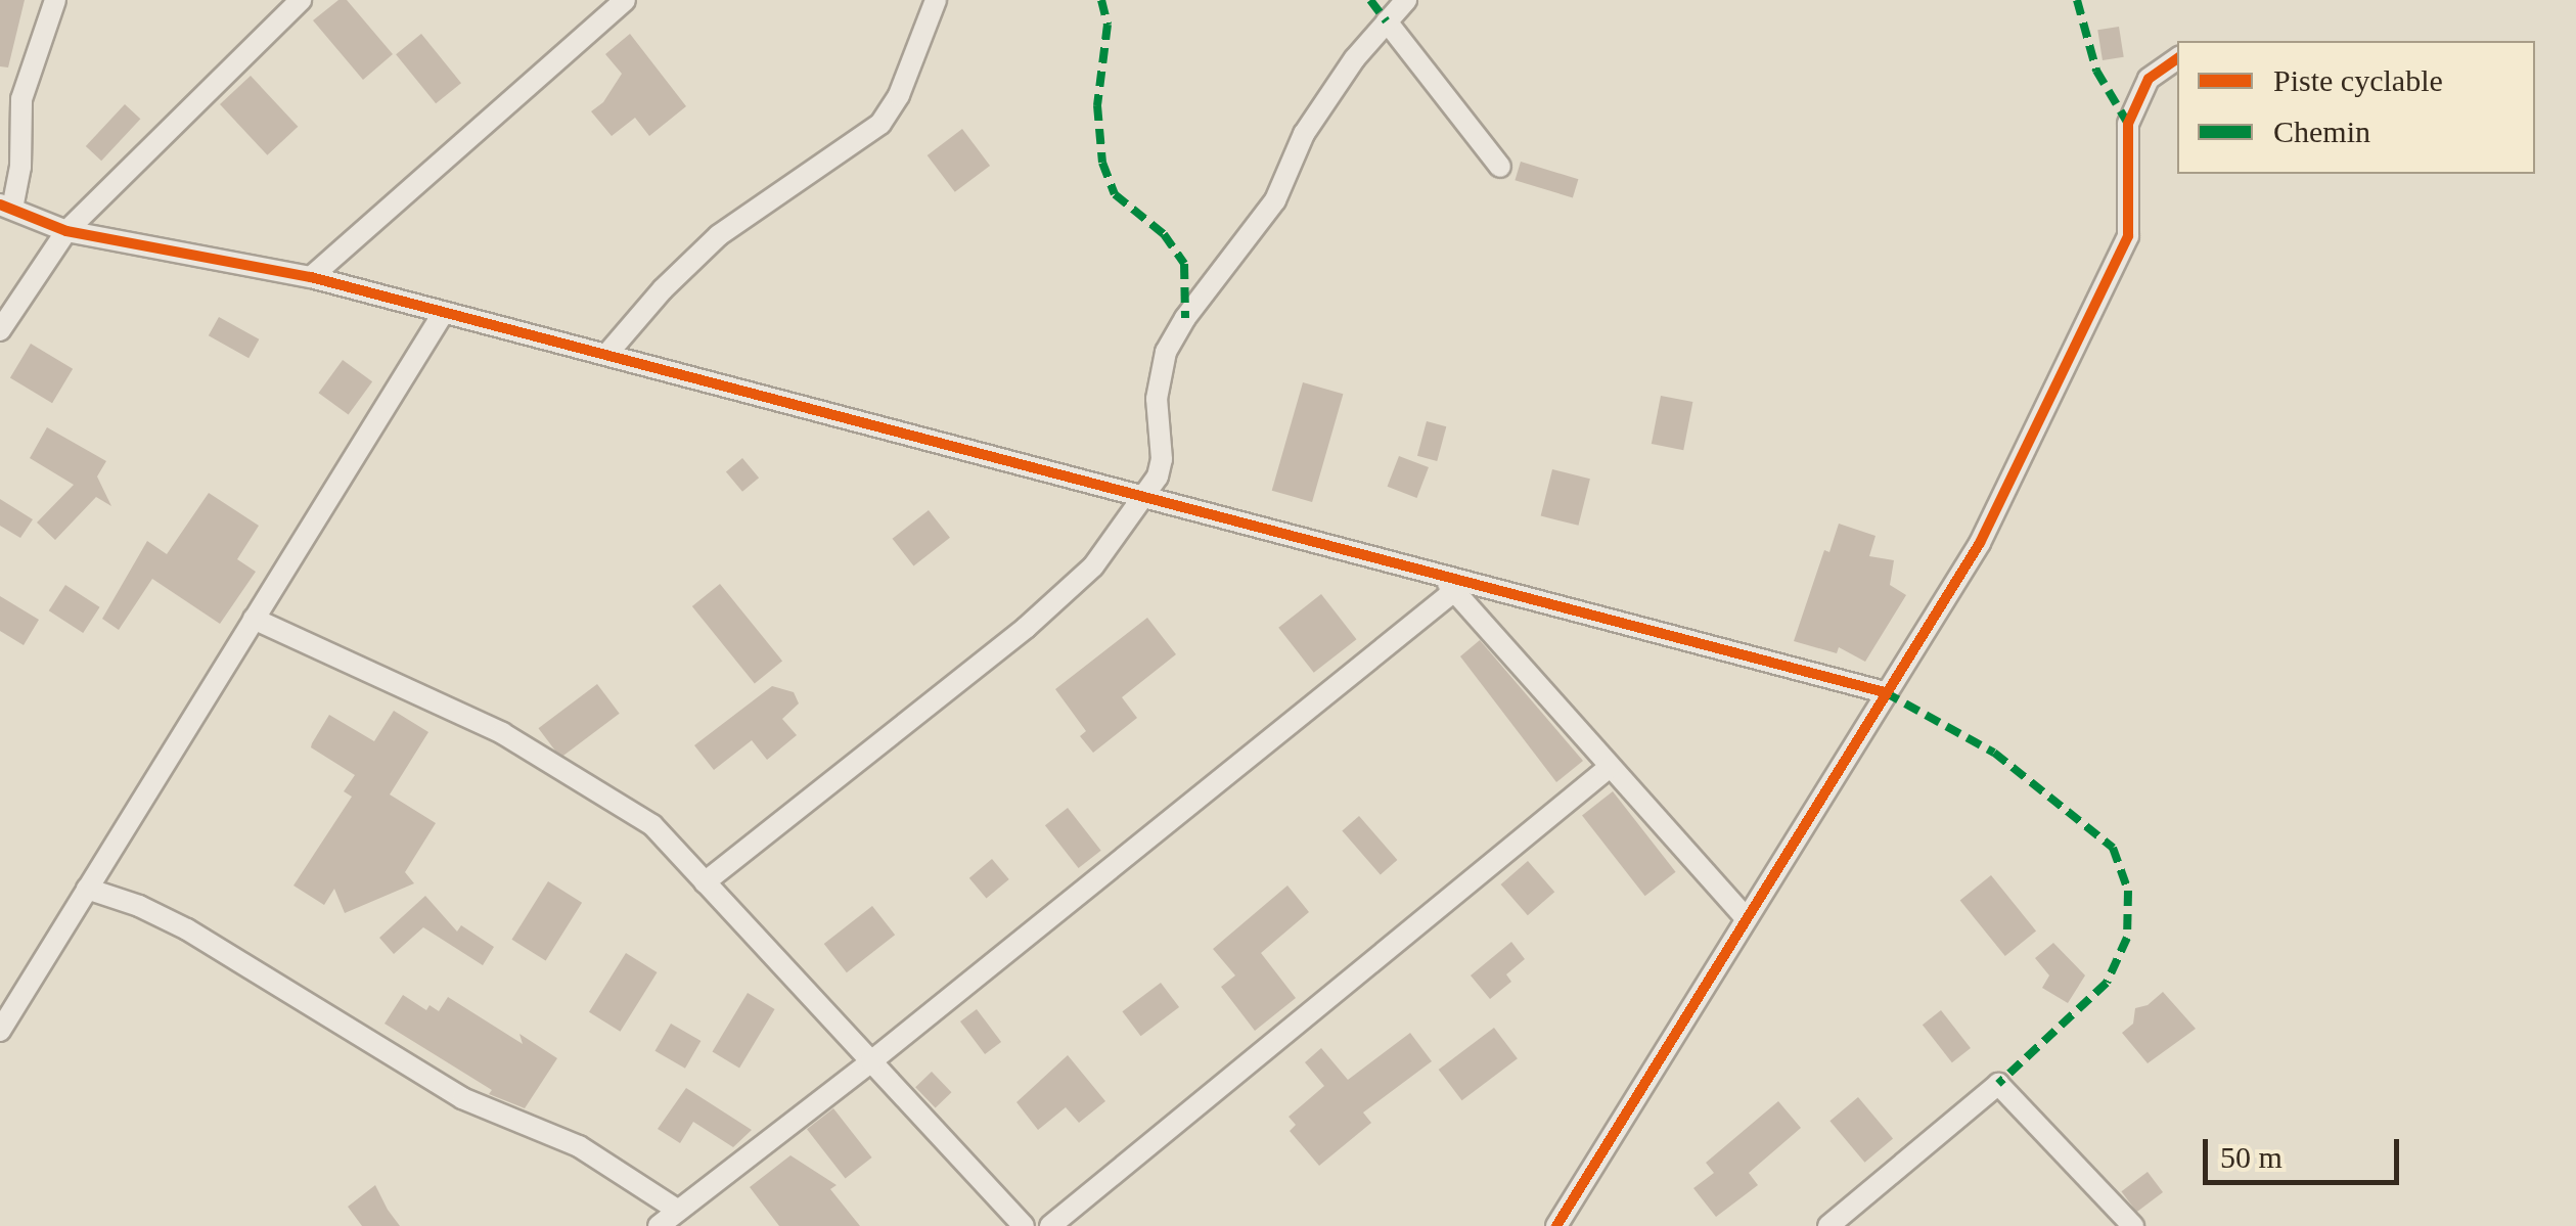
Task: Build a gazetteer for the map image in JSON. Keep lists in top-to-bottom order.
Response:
{
  "legend": ["Piste cyclable", "Chemin"],
  "scale_bar": "50 m"
}
